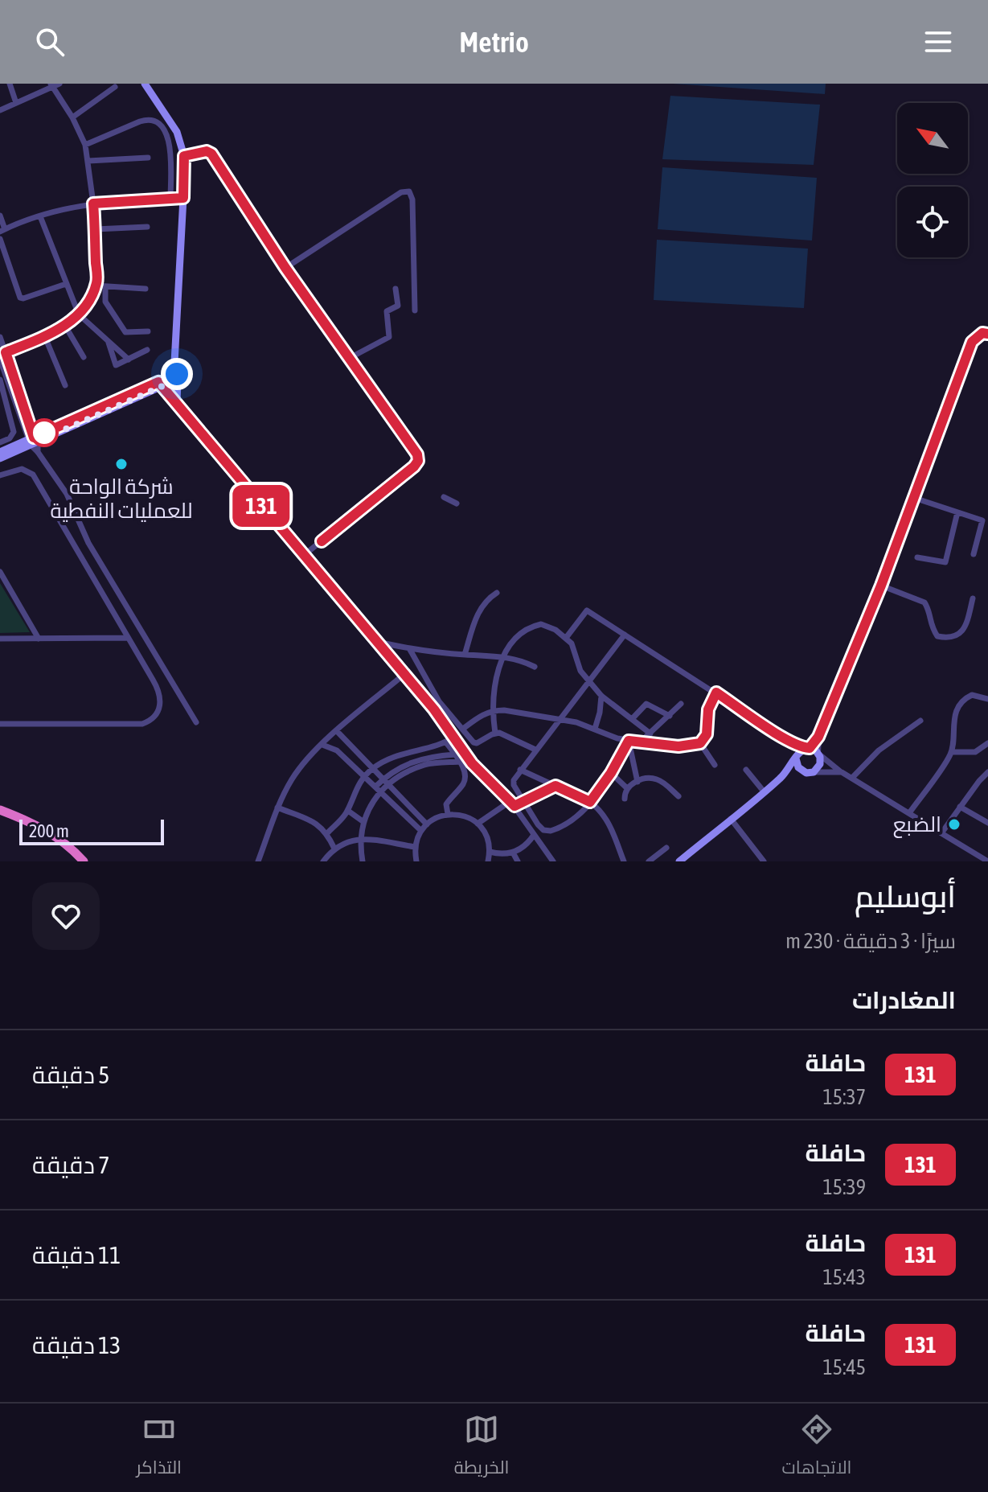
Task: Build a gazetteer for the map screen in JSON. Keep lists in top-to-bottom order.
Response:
{
  "places": ["شركة الواحة للعمليات النفطية", "الضبع"],
  "lines": ["bus line 131"],
  "scale_bar": "200 m",
  "north": "top left",
  "page": {
    "header": "Metrio",
    "on_map": "131",
    "scale": "200 m",
    "heading": [
      ["أبوسليم", "سيرًا · 3 دقيقة · 230 m"],
      "المغادرات"
    ],
    "list": [
      {
        "mark": "131",
        "name": "حافلة",
        "note": "15:37",
        "value": "5 دقيقة"
      },
      {
        "mark": "131",
        "name": "حافلة",
        "note": "15:39",
        "value": "7 دقيقة"
      },
      {
        "mark": "131",
        "name": "حافلة",
        "note": "15:43",
        "value": "11 دقيقة"
      },
      {
        "mark": "131",
        "name": "حافلة",
        "note": "15:45",
        "value": "13 دقيقة"
      }
    ],
    "tabs": ["الاتجاهات", "الخريطة", "التذاكر"]
  }
}
